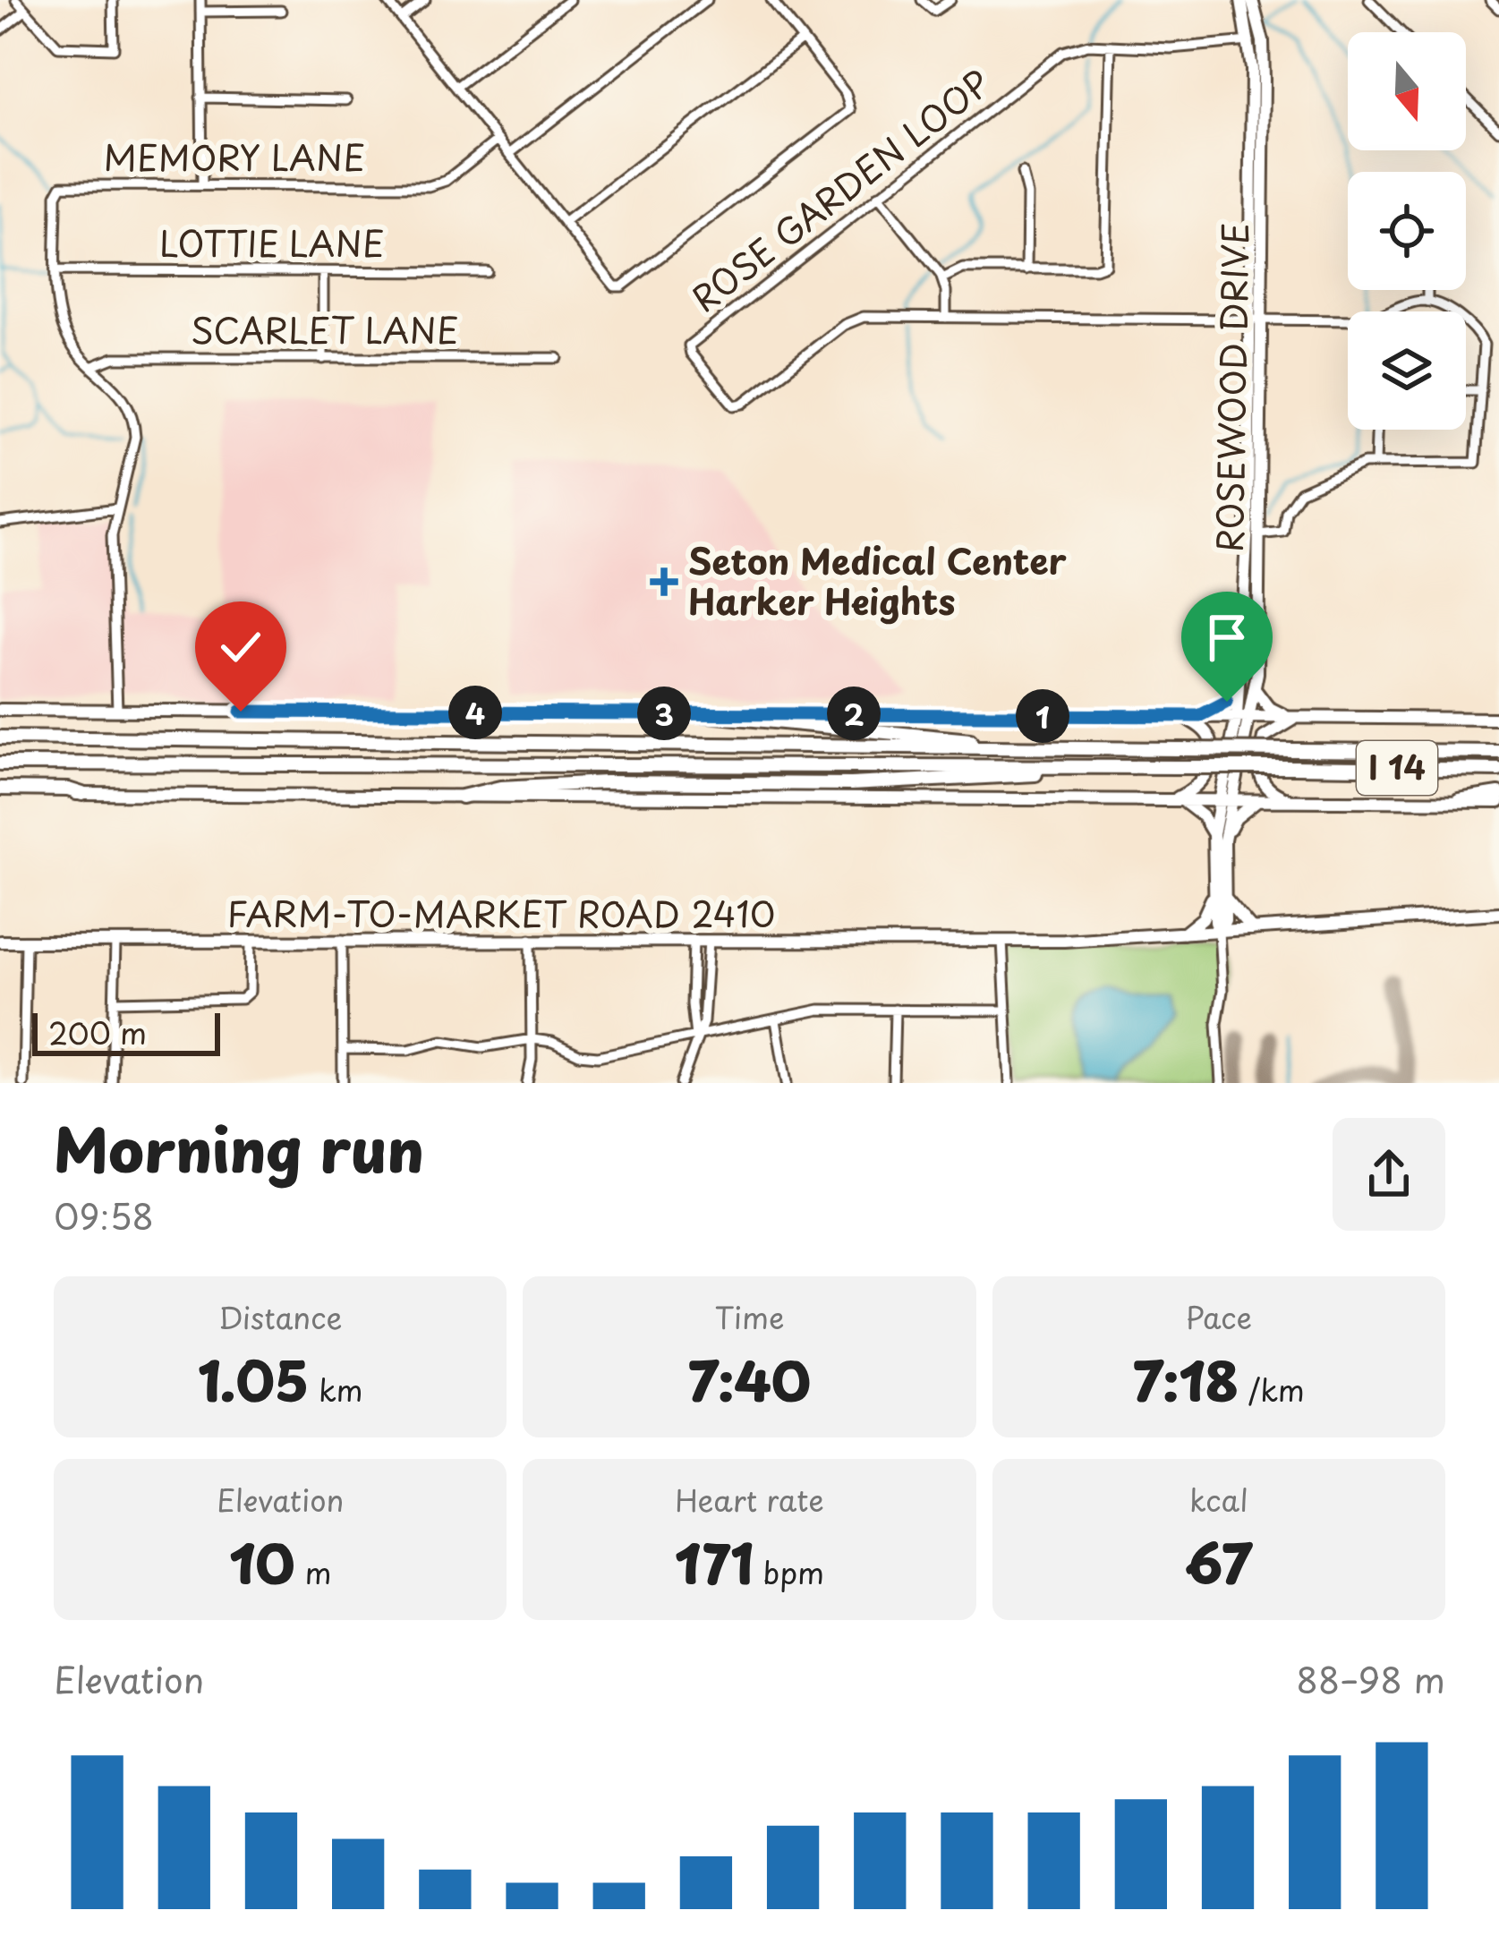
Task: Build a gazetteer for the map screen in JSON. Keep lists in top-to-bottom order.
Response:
{
  "streets": {
    "highway": ["I 14"],
    "main road": ["ROSEWOOD DRIVE", "FARM-TO-MARKET ROAD 2410"],
    "street": [
      "MEMORY LANE",
      "ROSE GARDEN LOOP",
      "LOTTIE LANE",
      "SCARLET LANE"
    ]
  },
  "crossings": [
    ["MEMORY LANE", "LOTTIE LANE"],
    ["MEMORY LANE", "SCARLET LANE"],
    ["ROSE GARDEN LOOP", "ROSEWOOD DRIVE"],
    ["ROSEWOOD DRIVE", "FARM-TO-MARKET ROAD 2410"]
  ],
  "places": {
    "health": ["Seton Medical Center Harker Heights"]
  },
  "scale_bar": "200 m",
  "north": "bottom",
  "page": {
    "pins": [
      "4",
      "2",
      "3",
      "1"
    ],
    "scale": "200 m",
    "heading": ["Morning run", "09:58"],
    "stats": [
      ["Distance", "1.05 km"],
      ["Time", "7:40"],
      ["Pace", "7:18 /km"],
      ["Elevation", "10 m"],
      ["Heart rate", "171 bpm"],
      ["kcal", "67"]
    ],
    "chart": ["Elevation", "88–98 m"]
  }
}
